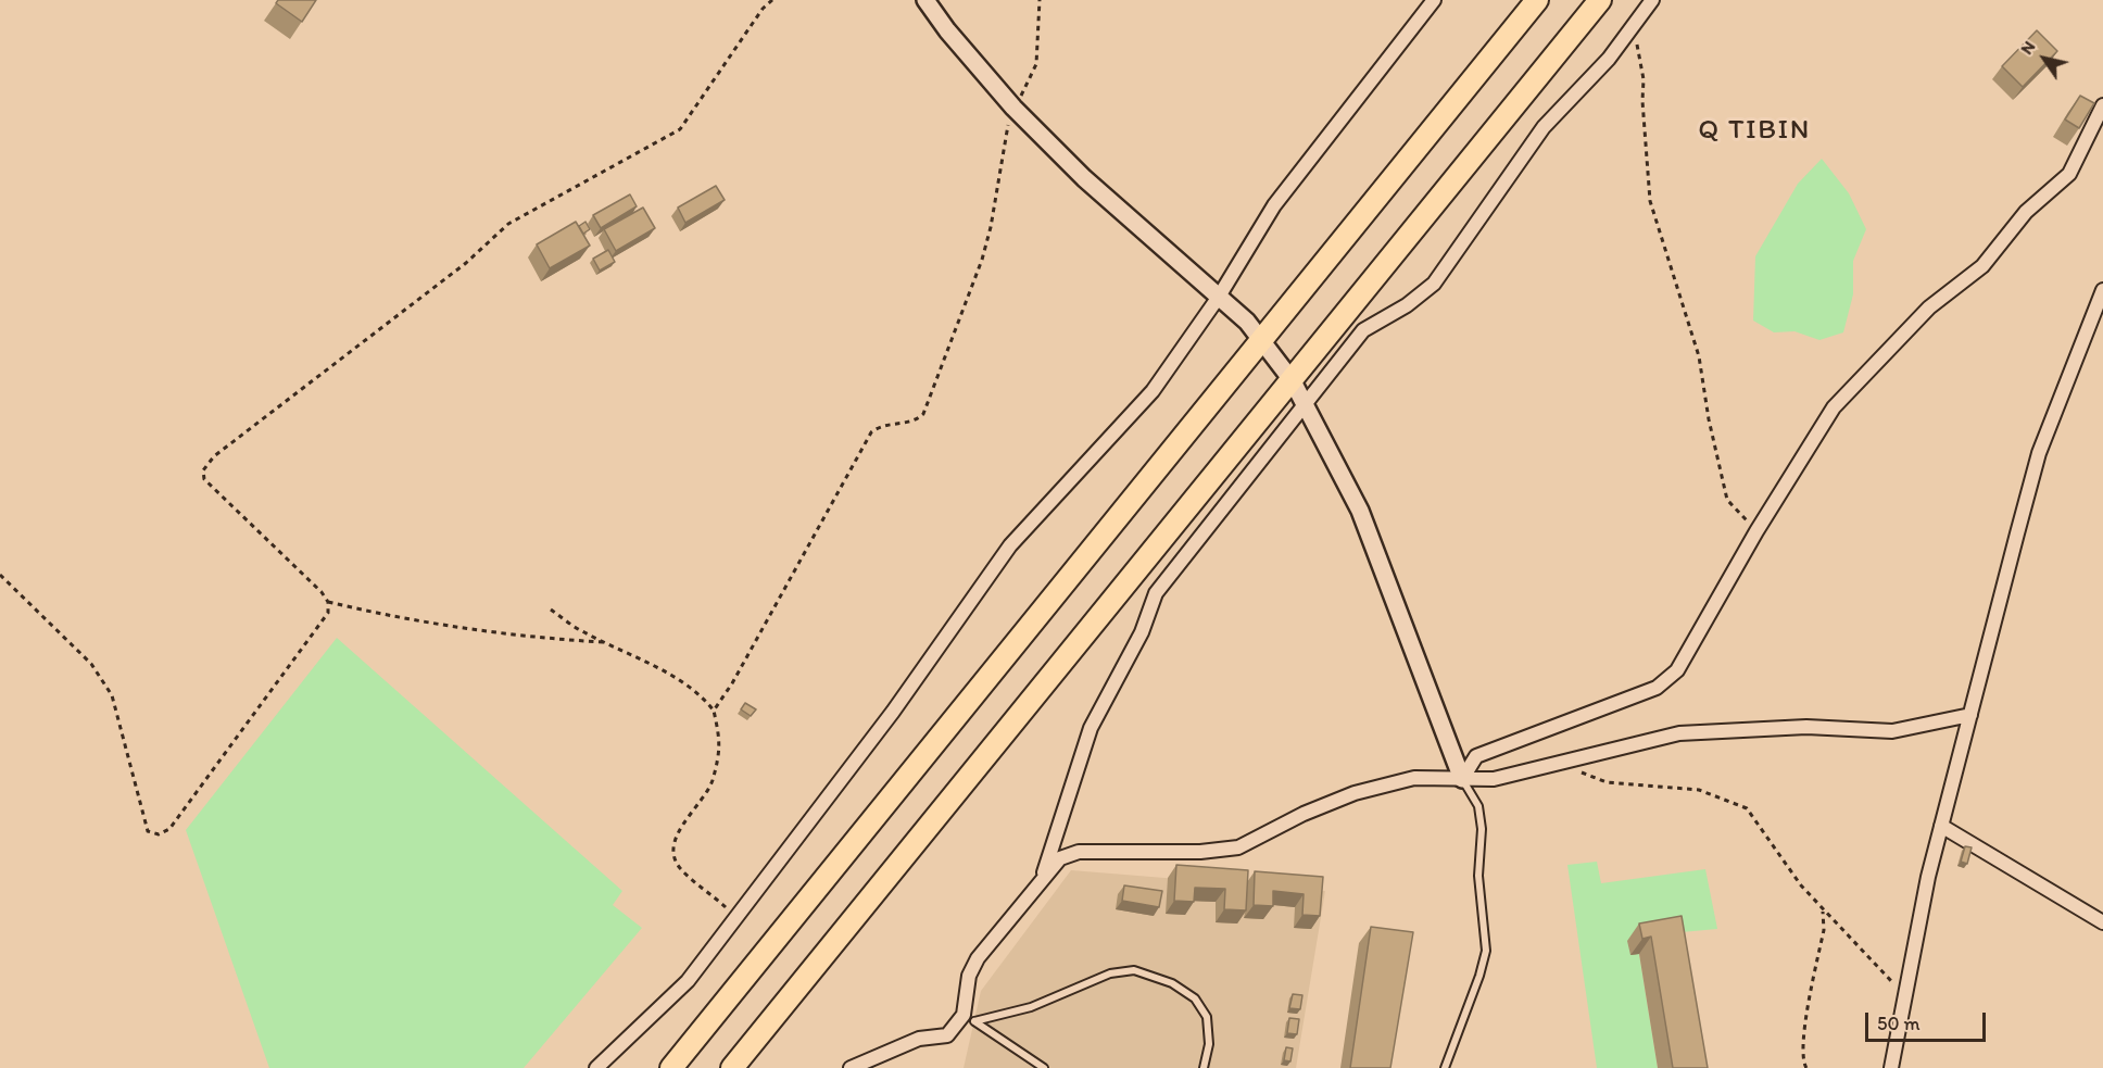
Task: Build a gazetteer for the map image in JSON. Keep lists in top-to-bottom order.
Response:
{
  "districts": ["Q TIBIN"],
  "scale_bar": "50 m",
  "north": "top left"
}
